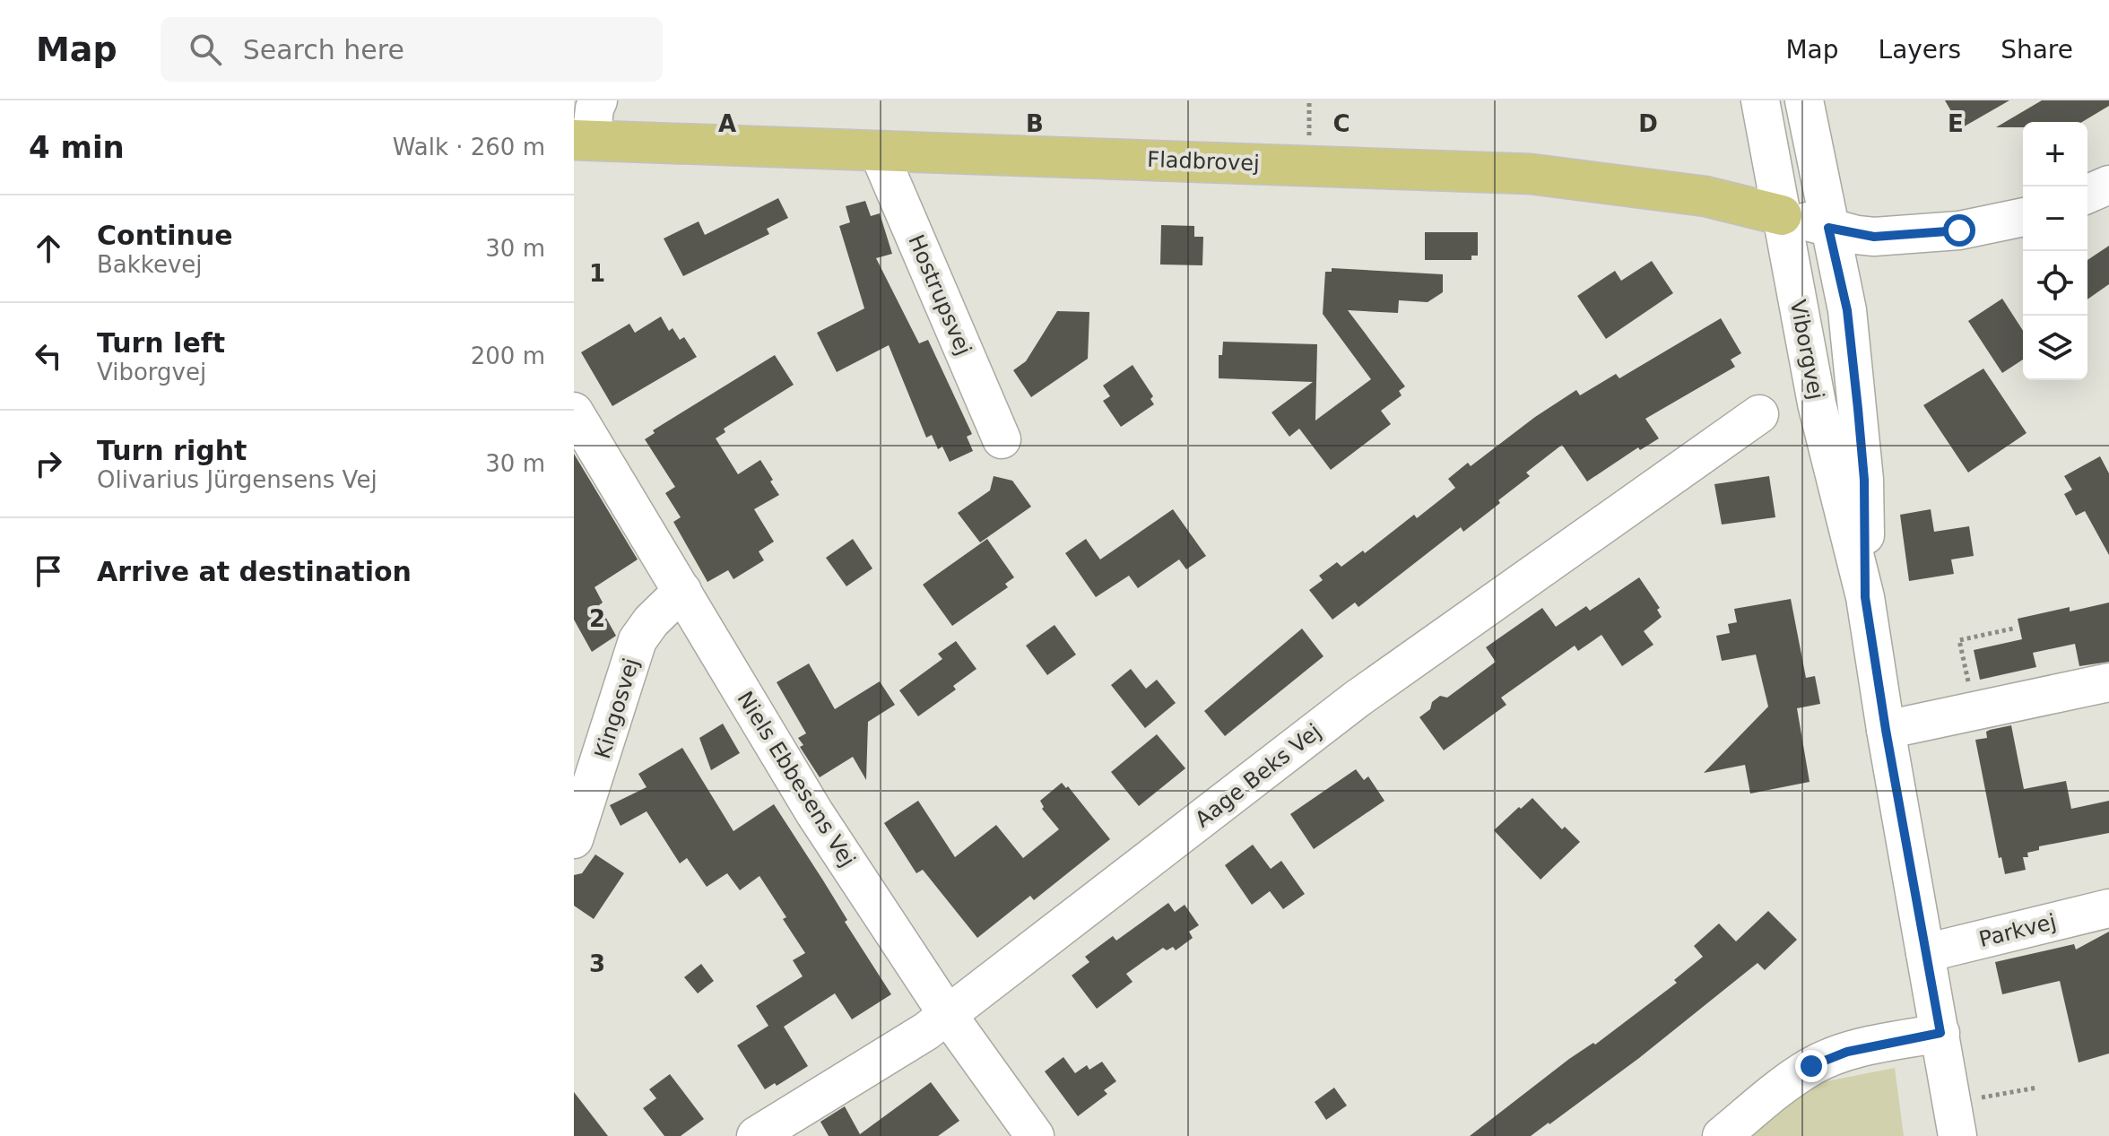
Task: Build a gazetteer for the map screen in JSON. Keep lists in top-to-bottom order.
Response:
{
  "streets": {
    "main road": ["Fladbrovej"],
    "street": [
      "Hostrupsvej",
      "Viborgvej",
      "Kingosvej",
      "Aage Beks Vej",
      "Niels Ebbesens Vej",
      "Parkvej"
    ]
  },
  "crossings": [
    ["Fladbrovej", "Hostrupsvej"],
    ["Fladbrovej", "Viborgvej"],
    ["Viborgvej", "Parkvej"],
    ["Kingosvej", "Niels Ebbesens Vej"],
    ["Aage Beks Vej", "Niels Ebbesens Vej"]
  ],
  "page": {
    "header": "Map",
    "search": "Search here",
    "nav": ["Map", "Layers", "Share"],
    "heading": ["4 min", "Walk · 260 m"],
    "map_buttons": ["+", "−"],
    "list": [
      ["Continue", "Bakkevej", "30 m"],
      ["Turn left", "Viborgvej", "200 m"],
      ["Turn right", "Olivarius Jürgensens Vej", "30 m"],
      "Arrive at destination"
    ]
  },
  "grid": {
    "columns": [
      "A",
      "B",
      "C",
      "D",
      "E"
    ],
    "rows": ["1", "2", "3"]
  }
}
